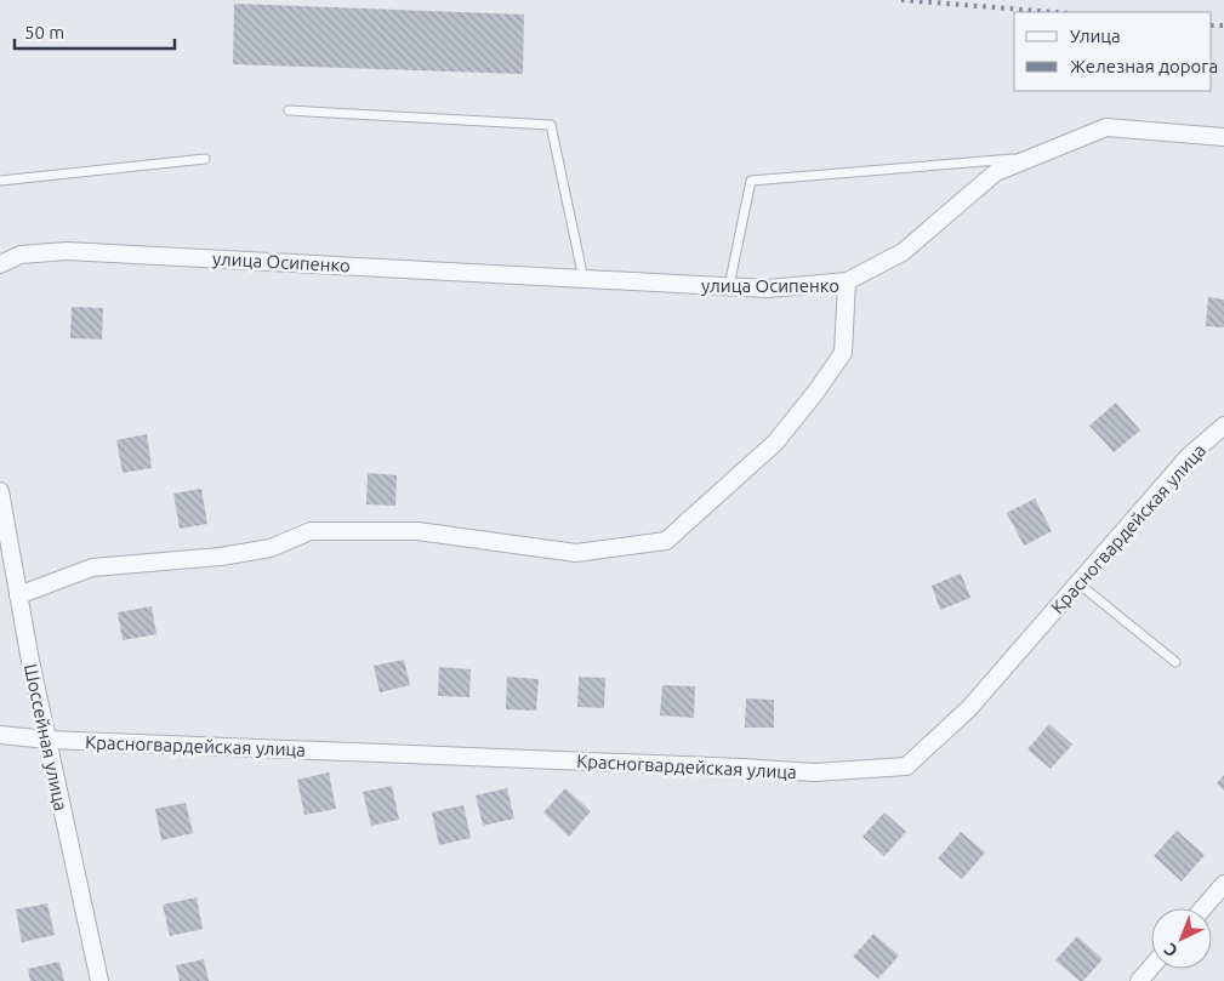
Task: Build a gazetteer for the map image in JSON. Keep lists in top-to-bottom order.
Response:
{
  "streets": {
    "street": ["улица Осипенко", "Красногвардейская улица", "Шоссейная улица"]
  },
  "crossings": [
    ["улица Осипенко", "Шоссейная улица"],
    ["Красногвардейская улица", "Шоссейная улица"]
  ],
  "legend": ["Улица", "Железная дорога"],
  "scale_bar": "50 m",
  "north": "bottom left"
}
